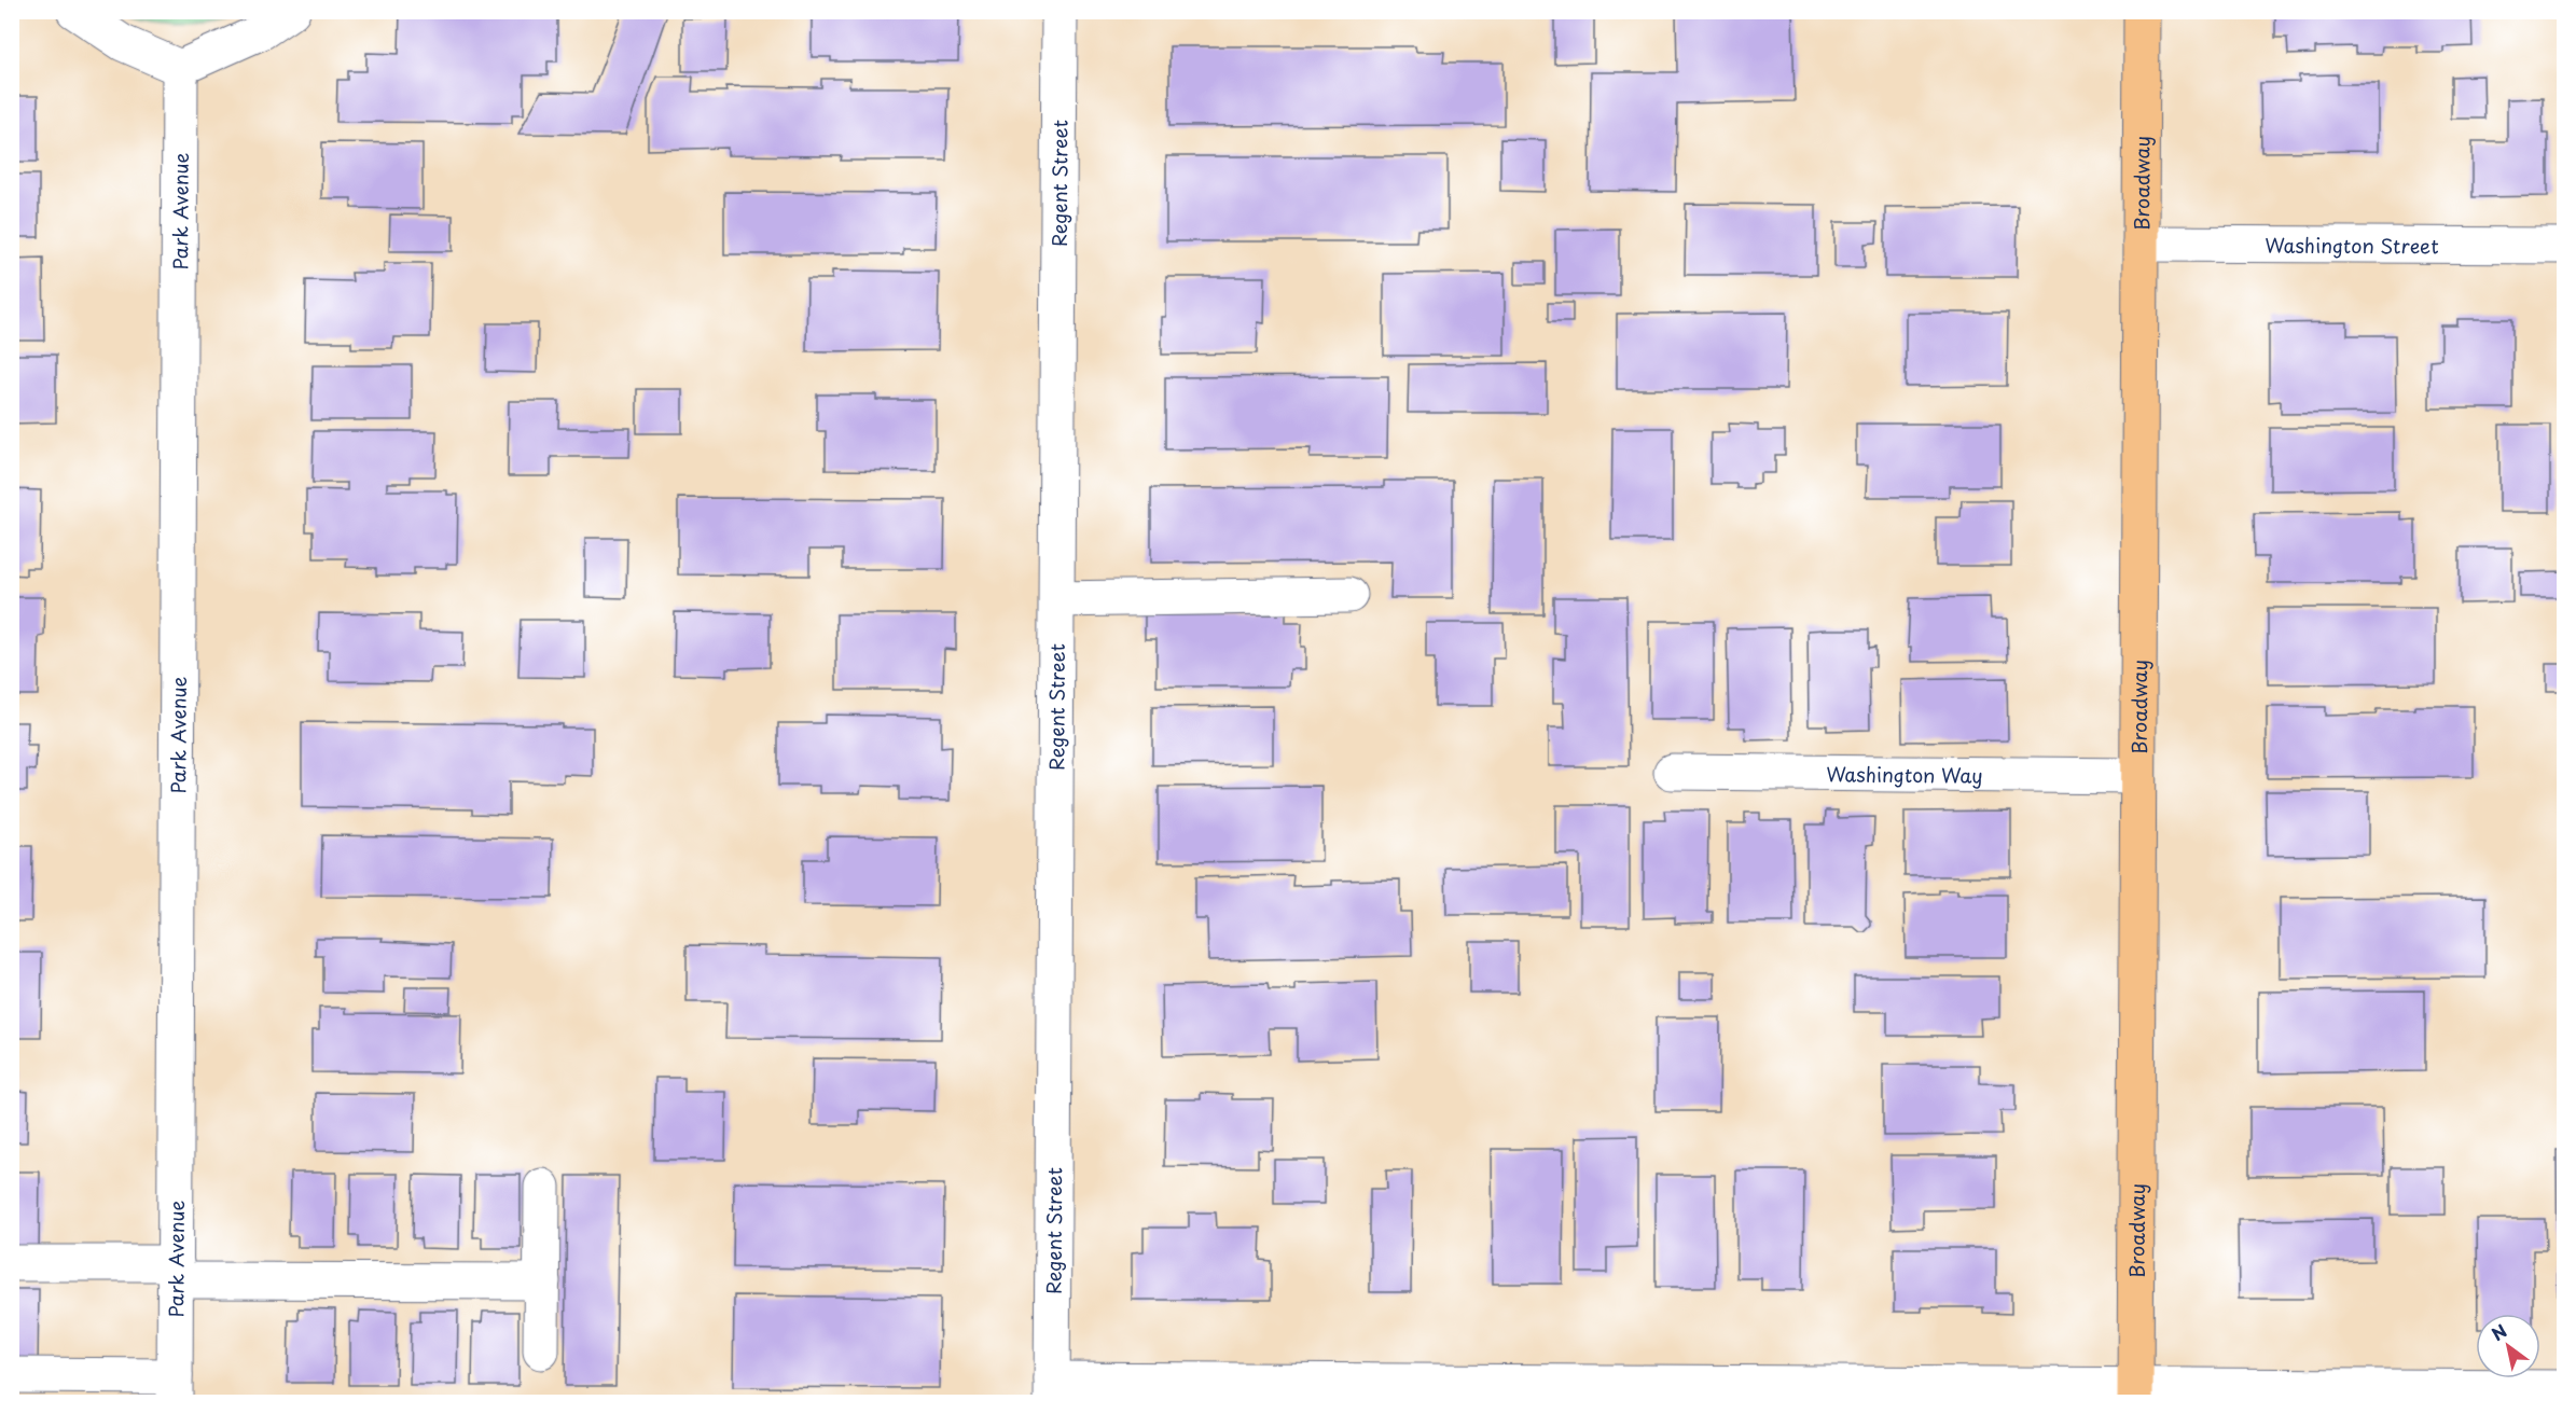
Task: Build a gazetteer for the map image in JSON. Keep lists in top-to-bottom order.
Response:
{
  "streets": {
    "main road": ["Broadway"],
    "street": [
      "Regent Street",
      "Park Avenue",
      "Washington Street",
      "Washington Way"
    ]
  },
  "crossings": [
    ["Broadway", "Washington Street"],
    ["Broadway", "Washington Way"]
  ],
  "north": "top left"
}
